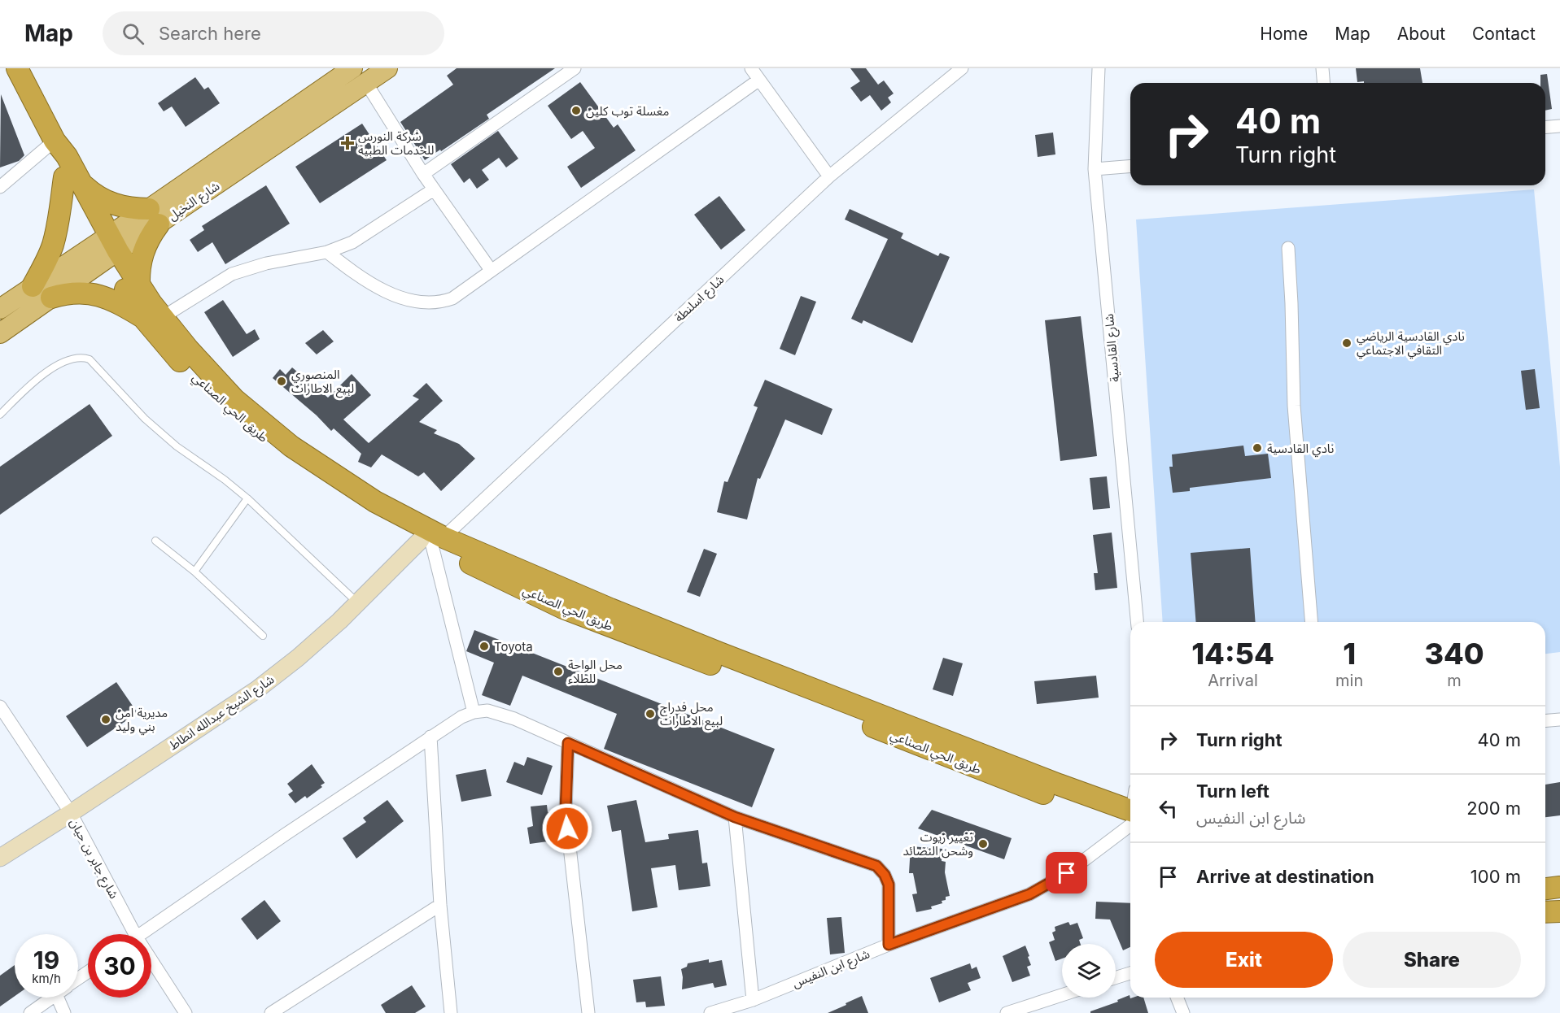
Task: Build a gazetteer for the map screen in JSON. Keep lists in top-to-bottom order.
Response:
{
  "streets": {
    "highway": ["طريق الحي الصناعي"],
    "main road": ["شارع النخيل", "شارع الشيخ عبدالله انطاط"],
    "street": [
      "شارع اسلنطة",
      "شارع القادسية",
      "شارع جابر بن حيان",
      "شارع ابن النفيس"
    ]
  },
  "crossings": [
    ["شارع النخيل", "طريق الحي الصناعي"],
    ["شارع اسلنطة", "طريق الحي الصناعي"],
    ["شارع اسلنطة", "شارع الشيخ عبدالله انطاط"],
    ["طريق الحي الصناعي", "شارع الشيخ عبدالله انطاط"],
    ["شارع الشيخ عبدالله انطاط", "شارع جابر بن حيان"]
  ],
  "places": {
    "other": [
      "مغسلة توب كلين",
      "نادي القادسية الرياضي التقافي الاجتماعي",
      "المنصوري لبيع الاطارات",
      "نادي القادسية",
      "Toyota",
      "محل الواحة للطلاء",
      "محل فدراج لبيع الاطارات",
      "مديرية امن بني وليد",
      "تغيير زيوت وشحن النضائد"
    ],
    "health": ["شركة النورس للخدمات الطبية"]
  },
  "page": {
    "header": "Map",
    "search": "Search here",
    "nav": [
      "Home",
      "Map",
      "About",
      "Contact"
    ],
    "turn": ["40 m", "Turn right"],
    "eta": [
      "14:54",
      "Arrival",
      "1",
      "min",
      "340",
      "m"
    ],
    "list": [
      {
        "name": "Turn right",
        "value": "40 m"
      },
      {
        "name": "Turn left",
        "note": "شارع ابن النفيس",
        "value": "200 m"
      },
      {
        "name": "Arrive at destination",
        "value": "100 m"
      }
    ],
    "buttons": ["Exit", "Share"],
    "speed": "19 km/h",
    "limit": "30"
  }
}
